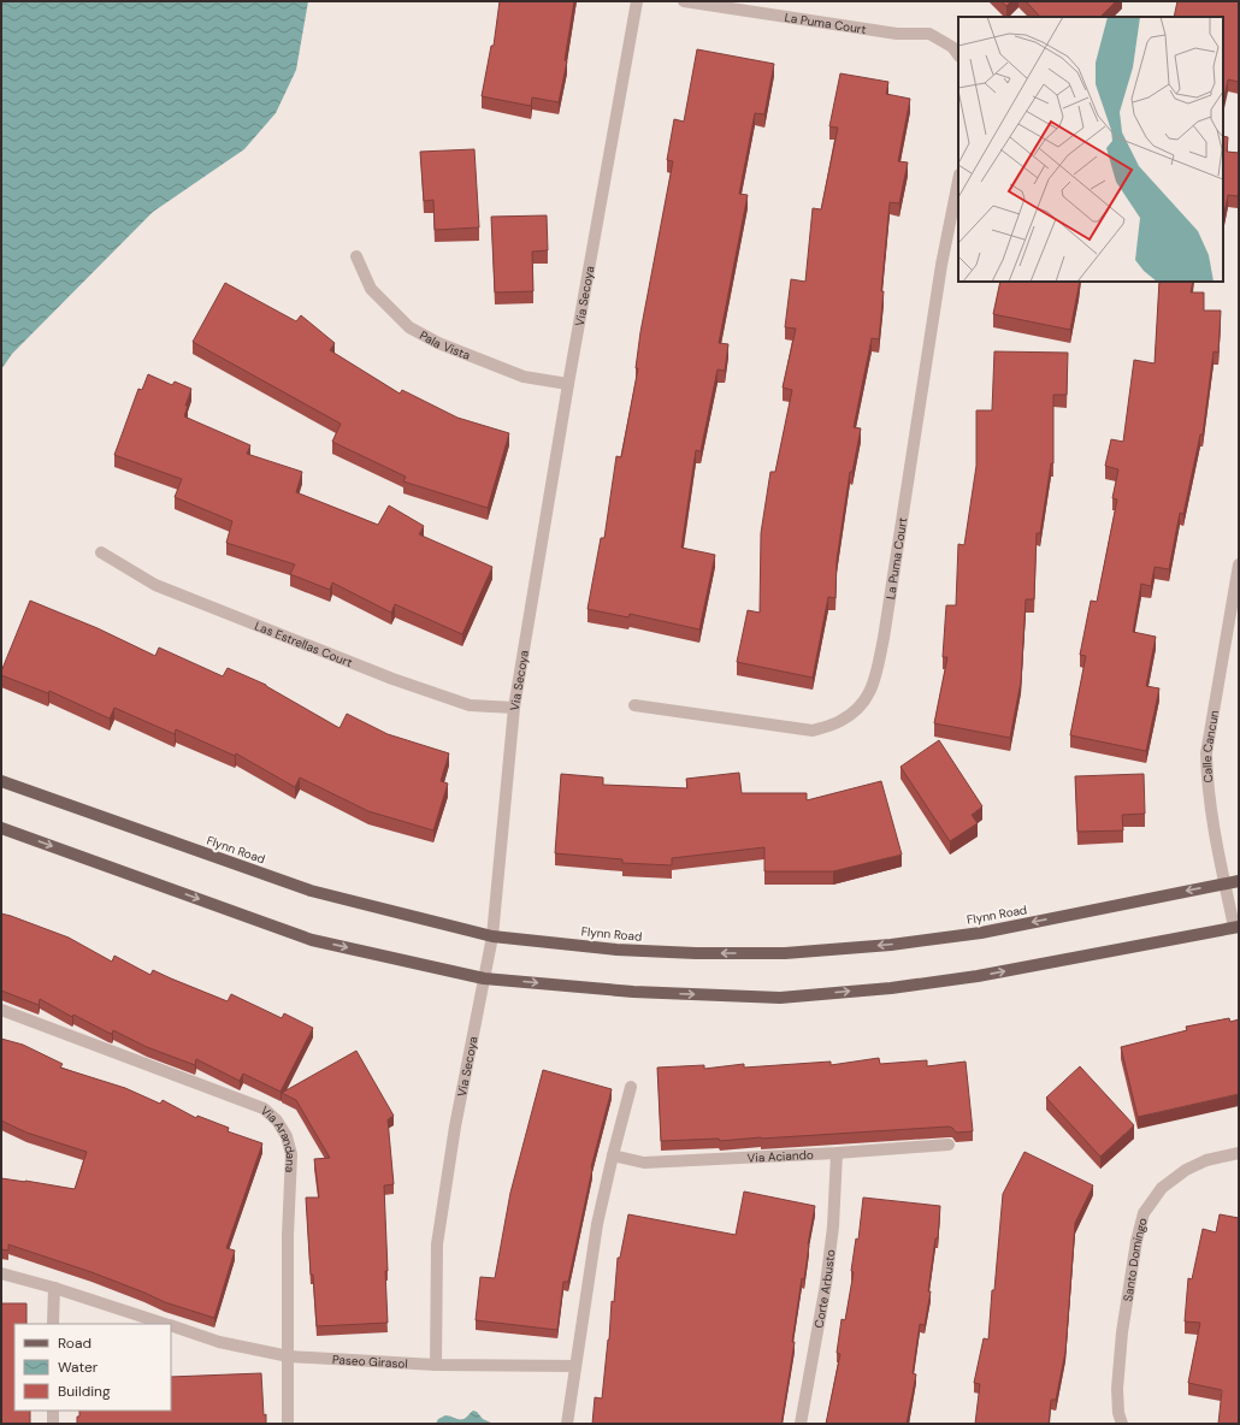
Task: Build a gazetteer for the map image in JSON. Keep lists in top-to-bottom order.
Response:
{
  "streets": {
    "main road": ["Flynn Road"],
    "street": [
      "La Puma Court",
      "Via Secoya",
      "Pala Vista",
      "Las Estrellas Court",
      "Calle Cancun",
      "Via Arandana",
      "Via Aciando",
      "Santo Domingo",
      "Corte Arbusto",
      "Paseo Girasol"
    ]
  },
  "crossings": [
    ["Via Secoya", "Pala Vista"],
    ["Via Secoya", "Las Estrellas Court"],
    ["Via Secoya", "Flynn Road"],
    ["Via Secoya", "Paseo Girasol"],
    ["Calle Cancun", "Flynn Road"],
    ["Via Arandana", "Paseo Girasol"],
    ["Via Aciando", "Corte Arbusto"]
  ],
  "legend": ["Road", "Water", "Building"]
}
